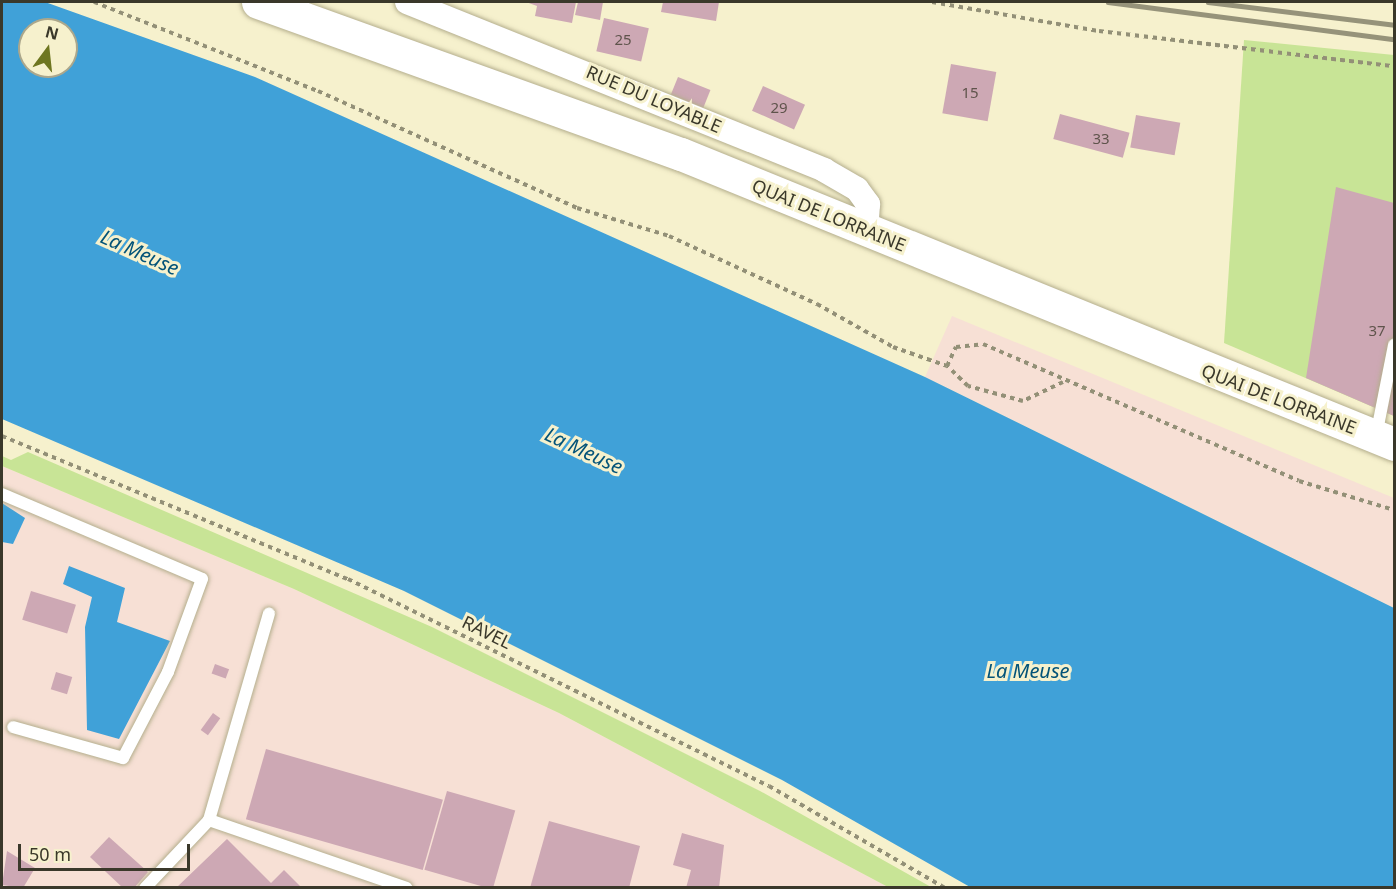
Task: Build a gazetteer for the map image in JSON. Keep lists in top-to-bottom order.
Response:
{
  "streets": {
    "main road": ["QUAI DE LORRAINE"],
    "street": ["RUE DU LOYABLE"],
    "path": ["RAVEL"]
  },
  "crossings": [
    ["RUE DU LOYABLE", "QUAI DE LORRAINE"]
  ],
  "water": ["La Meuse"],
  "house_numbers": [
    "25",
    "15",
    "29",
    "33",
    "37"
  ],
  "scale_bar": "50 m",
  "north": "top"
}
